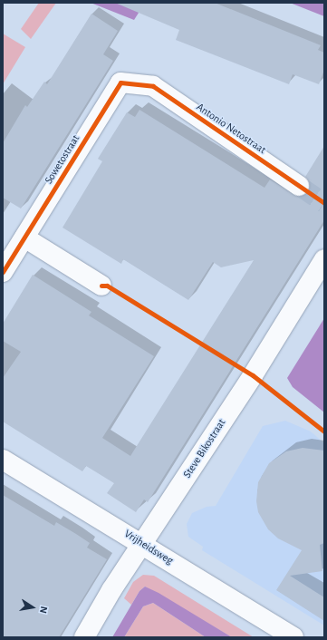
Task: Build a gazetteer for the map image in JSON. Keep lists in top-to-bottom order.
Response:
{
  "streets": {
    "street": [
      "Antonio Netostraat",
      "Sowetostraat",
      "Steve Bikostraat",
      "Vrijheidsweg"
    ]
  },
  "crossings": [
    ["Antonio Netostraat", "Sowetostraat"],
    ["Steve Bikostraat", "Vrijheidsweg"]
  ],
  "north": "right"
}
